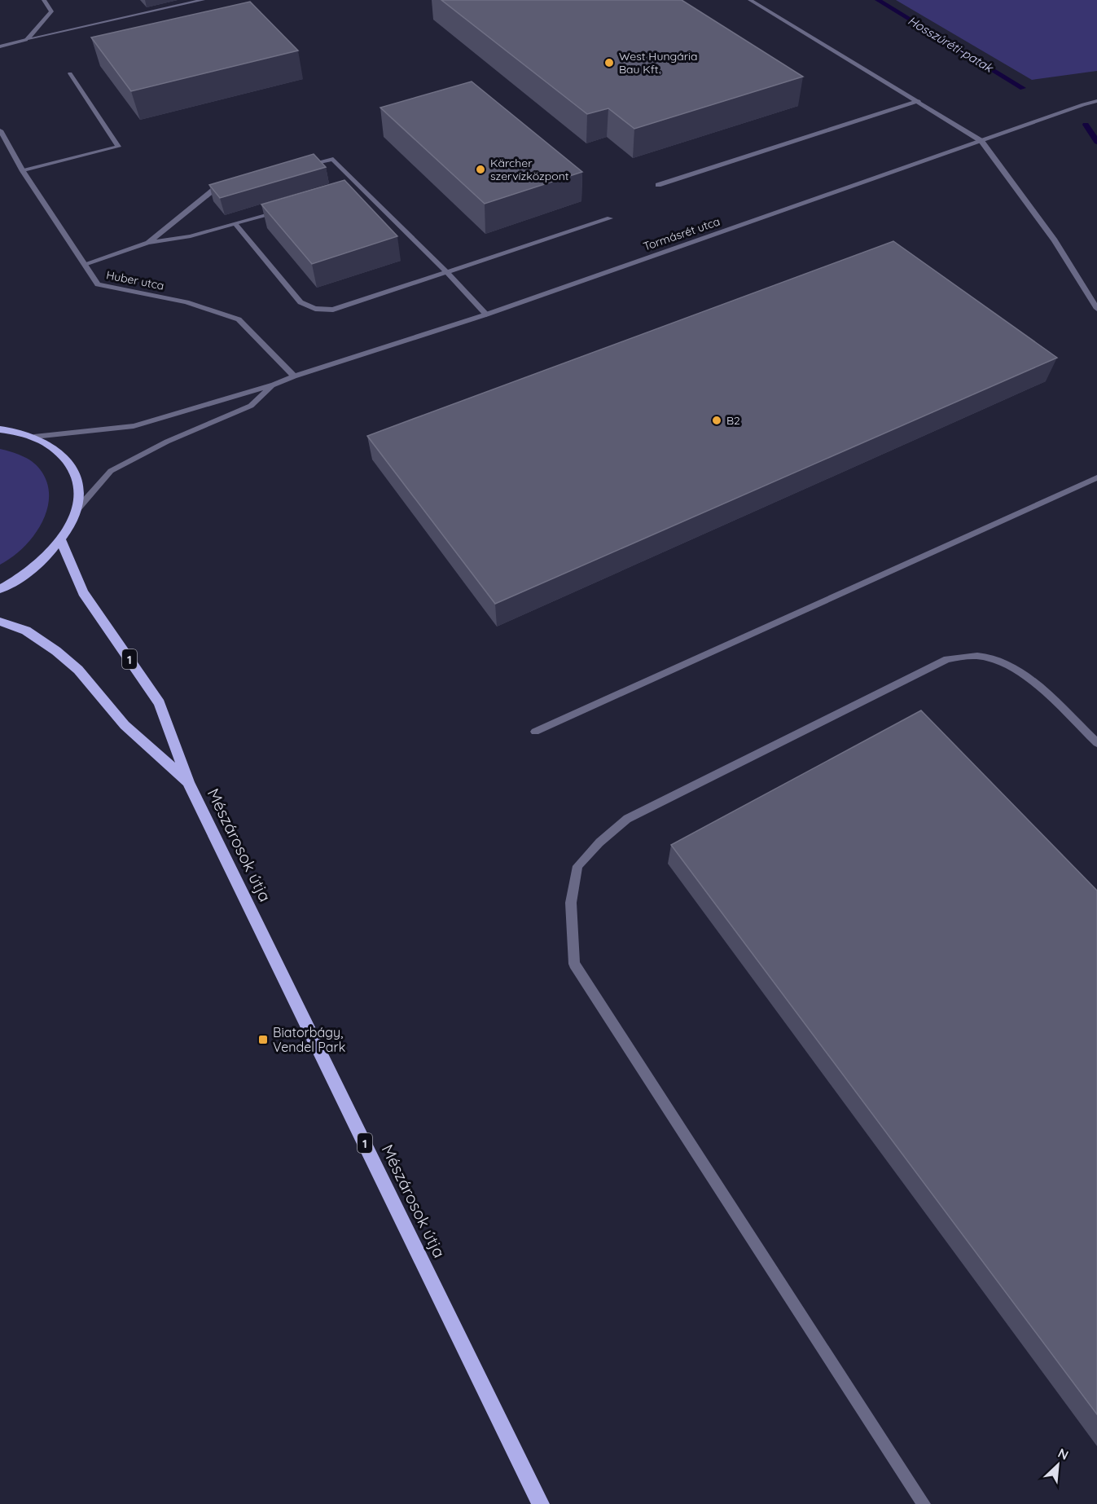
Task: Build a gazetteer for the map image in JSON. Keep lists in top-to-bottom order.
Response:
{
  "streets": {
    "main road": ["1", "Mészárosok útja"],
    "street": ["Tormásrét utca", "Huber utca"]
  },
  "crossings": [
    ["Tormásrét utca", "Huber utca"]
  ],
  "water": ["Hosszúréti-patak"],
  "places": {
    "other": ["West Hungária Bau Kft.", "Kärcher szervízközpont", "B2"],
    "transit": ["Biatorbágy, Vendel Park"]
  },
  "north": "top right"
}
